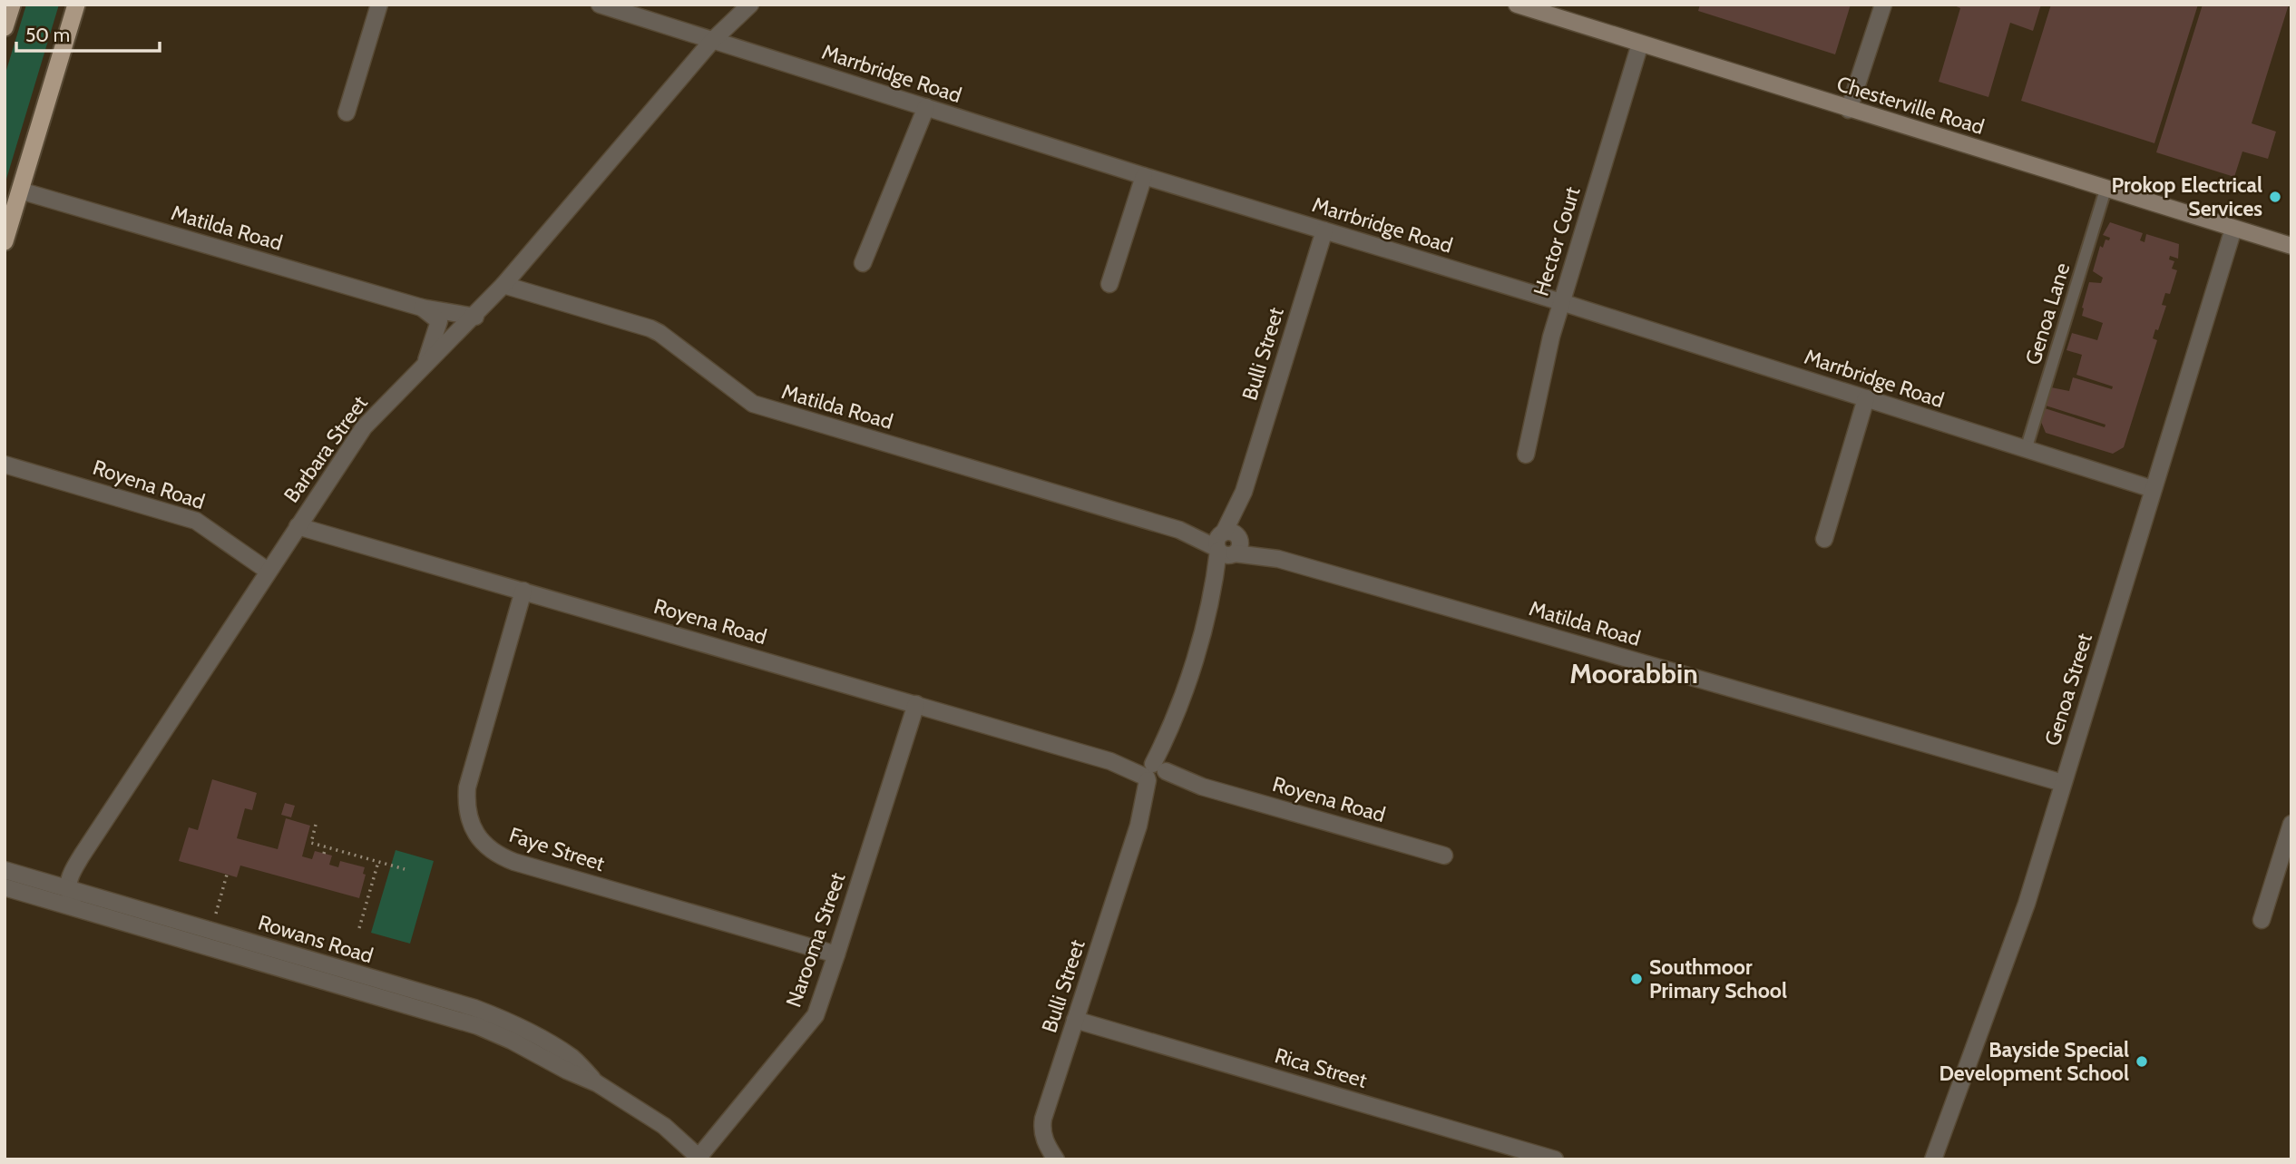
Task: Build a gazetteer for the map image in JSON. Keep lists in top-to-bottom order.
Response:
{
  "streets": {
    "main road": ["Chesterville Road"],
    "street": [
      "Marrbridge Road",
      "Matilda Road",
      "Hector Court",
      "Bulli Street",
      "Barbara Street",
      "Royena Road",
      "Genoa Street",
      "Faye Street",
      "Rowans Road",
      "Narooma Street",
      "Rica Street"
    ],
    "lane": ["Genoa Lane"]
  },
  "crossings": [
    ["Marrbridge Road", "Hector Court"],
    ["Marrbridge Road", "Genoa Lane"],
    ["Marrbridge Road", "Bulli Street"],
    ["Marrbridge Road", "Barbara Street"],
    ["Marrbridge Road", "Genoa Street"],
    ["Chesterville Road", "Hector Court"],
    ["Chesterville Road", "Genoa Lane"],
    ["Chesterville Road", "Genoa Street"],
    ["Matilda Road", "Bulli Street"],
    ["Matilda Road", "Barbara Street"],
    ["Matilda Road", "Genoa Street"],
    ["Bulli Street", "Royena Road"],
    ["Bulli Street", "Rica Street"],
    ["Barbara Street", "Royena Road"],
    ["Barbara Street", "Rowans Road"],
    ["Royena Road", "Faye Street"],
    ["Royena Road", "Narooma Street"],
    ["Faye Street", "Narooma Street"],
    ["Rowans Road", "Narooma Street"]
  ],
  "districts": ["Moorabbin"],
  "places": ["Prokop Electrical Services", "Southmoor Primary School", "Bayside Special Development School"],
  "scale_bar": "50 m"
}
